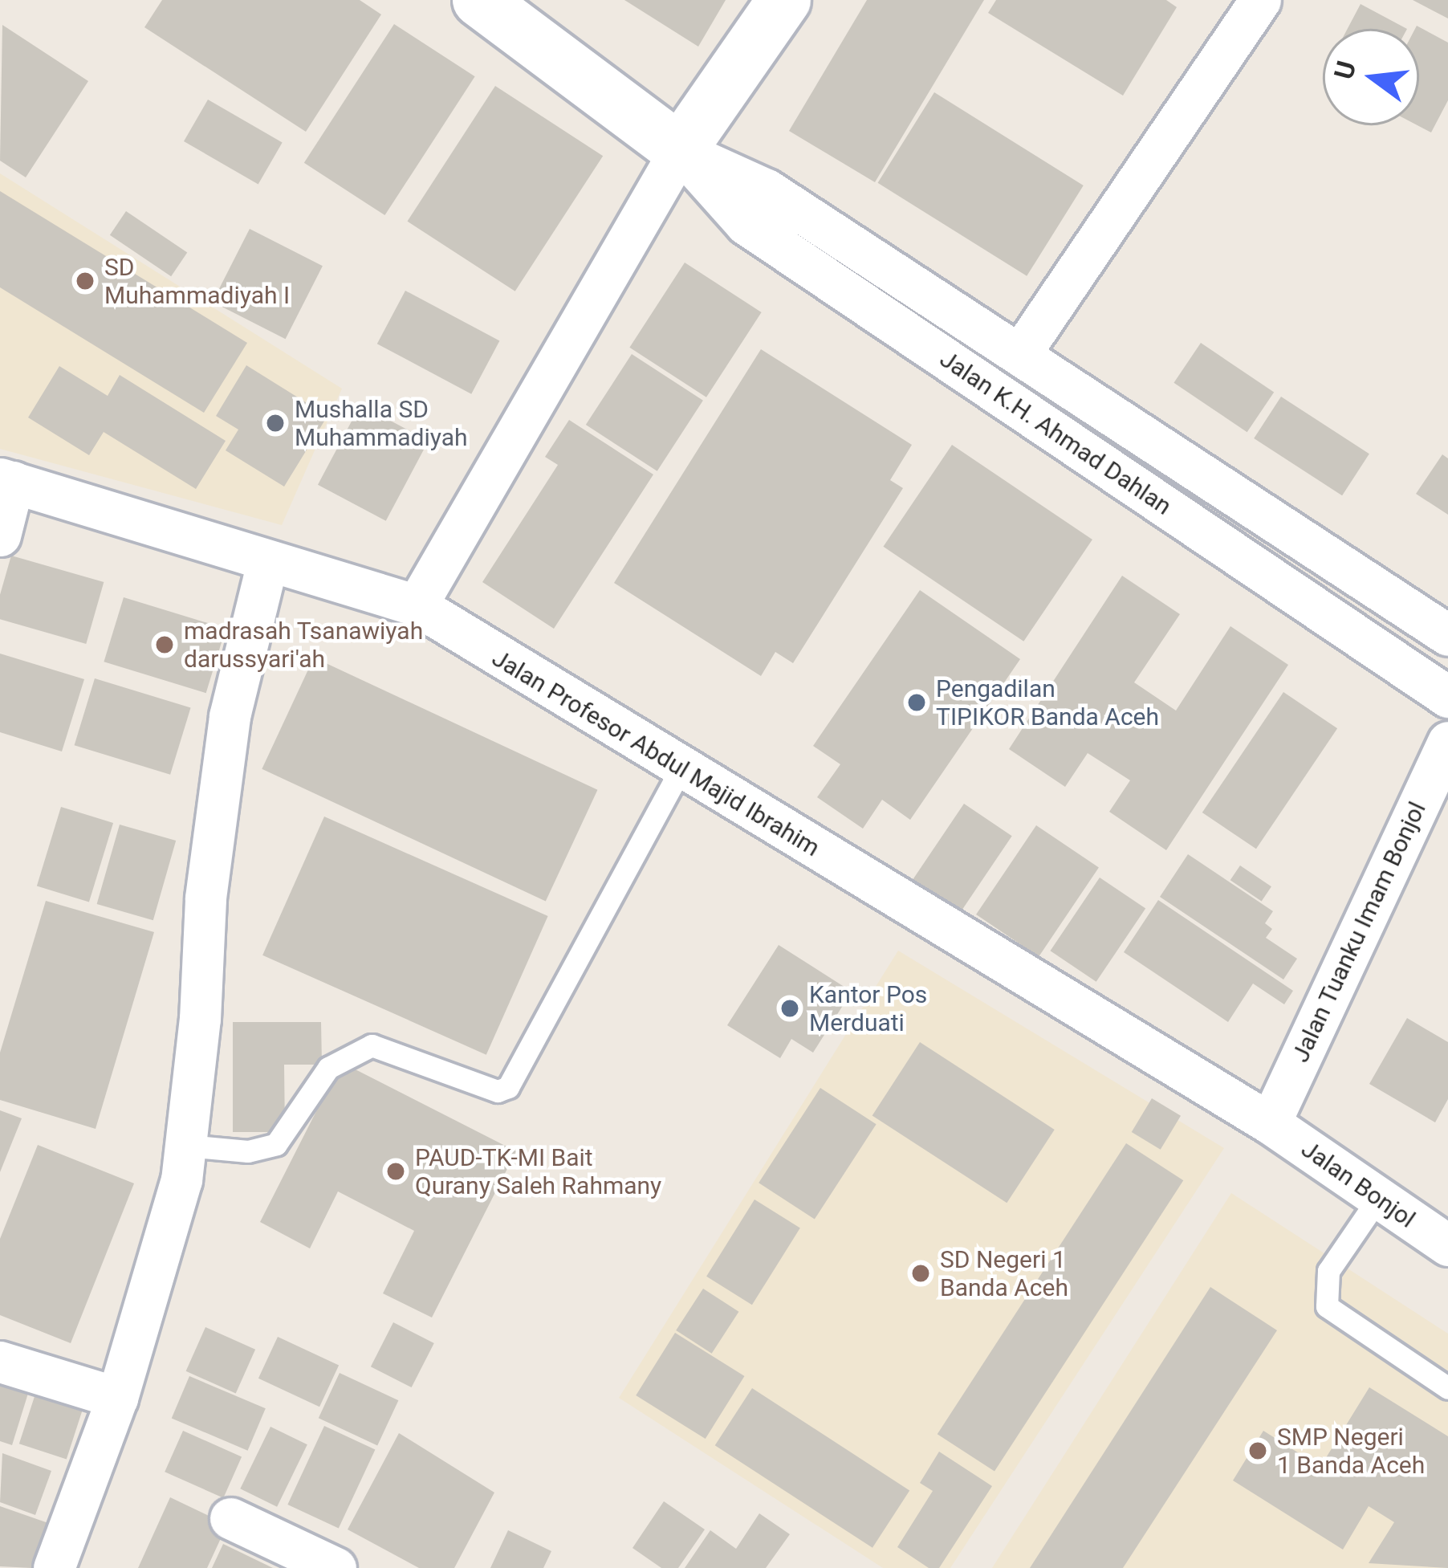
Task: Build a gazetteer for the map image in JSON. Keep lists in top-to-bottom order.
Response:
{
  "streets": {
    "main road": ["Jalan K.H. Ahmad Dahlan"],
    "street": ["Jalan Profesor Abdul Majid Ibrahim", "Jalan Tuanku Imam Bonjol", "Jalan Bonjol"]
  },
  "crossings": [
    ["Jalan Profesor Abdul Majid Ibrahim", "Jalan Tuanku Imam Bonjol"],
    ["Jalan Profesor Abdul Majid Ibrahim", "Jalan Bonjol"],
    ["Jalan Tuanku Imam Bonjol", "Jalan Bonjol"]
  ],
  "places": [
    "SD Muhammadiyah I",
    "Mushalla SD Muhammadiyah",
    "madrasah Tsanawiyah darussyari'ah",
    "Pengadilan TIPIKOR Banda Aceh",
    "Kantor Pos Merduati",
    "PAUD-TK-MI Bait Qurany Saleh Rahmany",
    "SD Negeri 1 Banda Aceh",
    "SMP Negeri 1 Banda Aceh"
  ],
  "north": "left"
}
